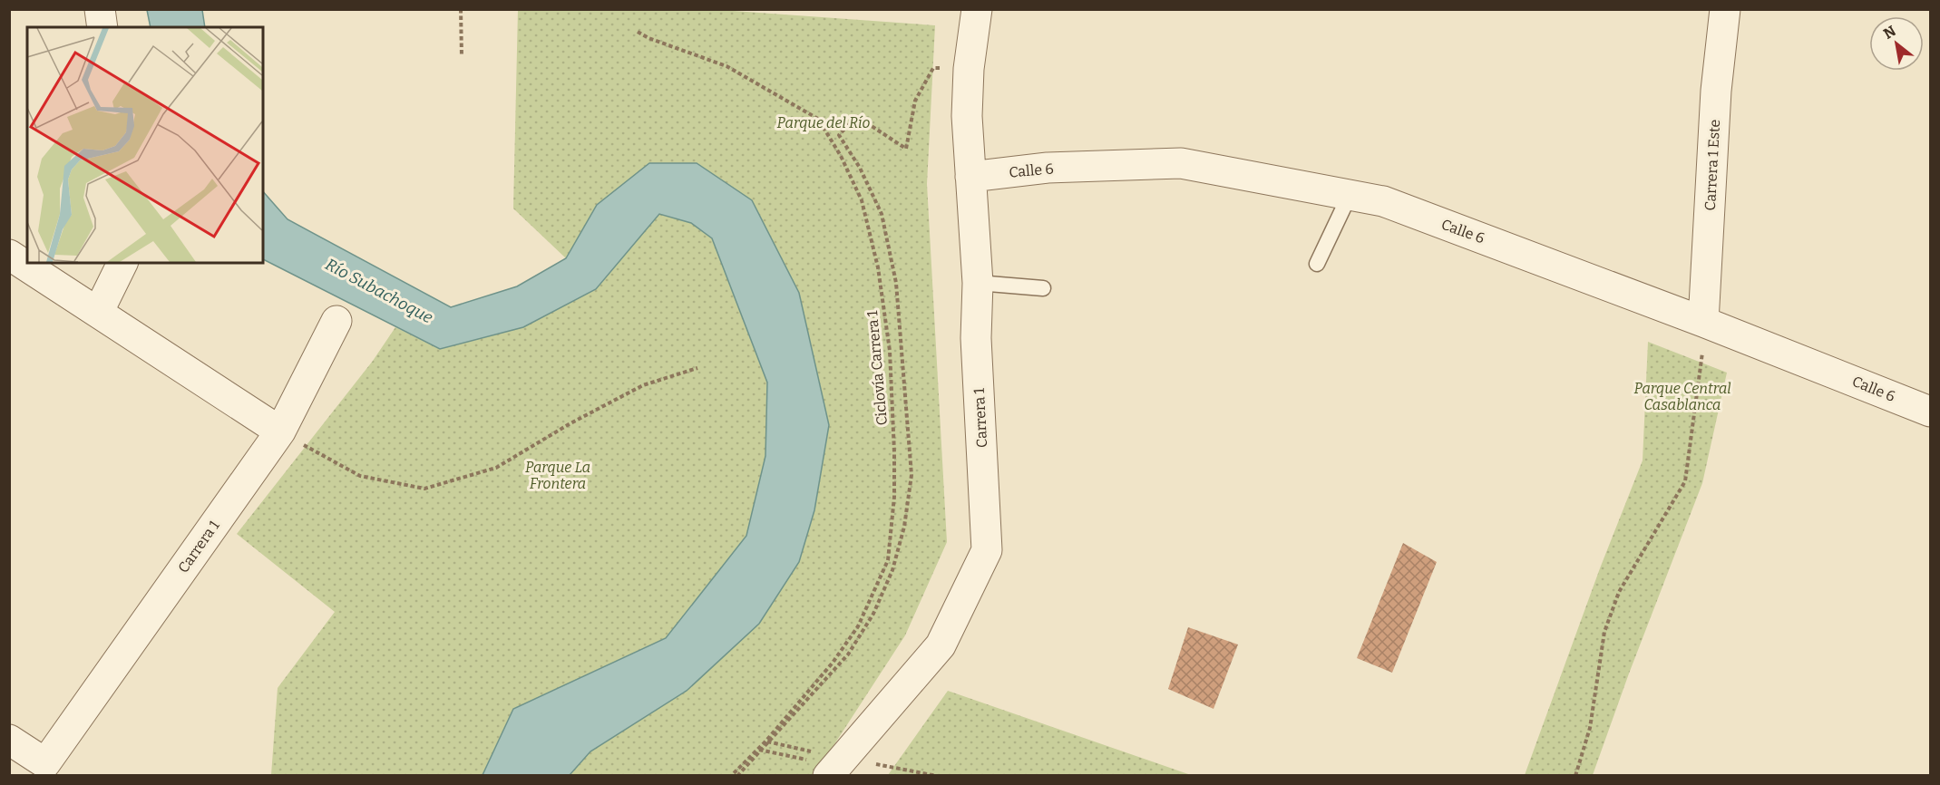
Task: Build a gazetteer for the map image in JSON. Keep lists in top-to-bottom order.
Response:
{
  "streets": {
    "street": ["Carrera 1 Este", "Calle 6", "Carrera 1"],
    "path": ["Ciclovía Carrera 1"]
  },
  "crossings": [
    ["Carrera 1 Este", "Calle 6"],
    ["Calle 6", "Carrera 1"]
  ],
  "water": ["Río Subachoque"],
  "parks": ["Parque del Río", "Parque Central Casablanca", "Parque La Frontera"],
  "north": "top left"
}
